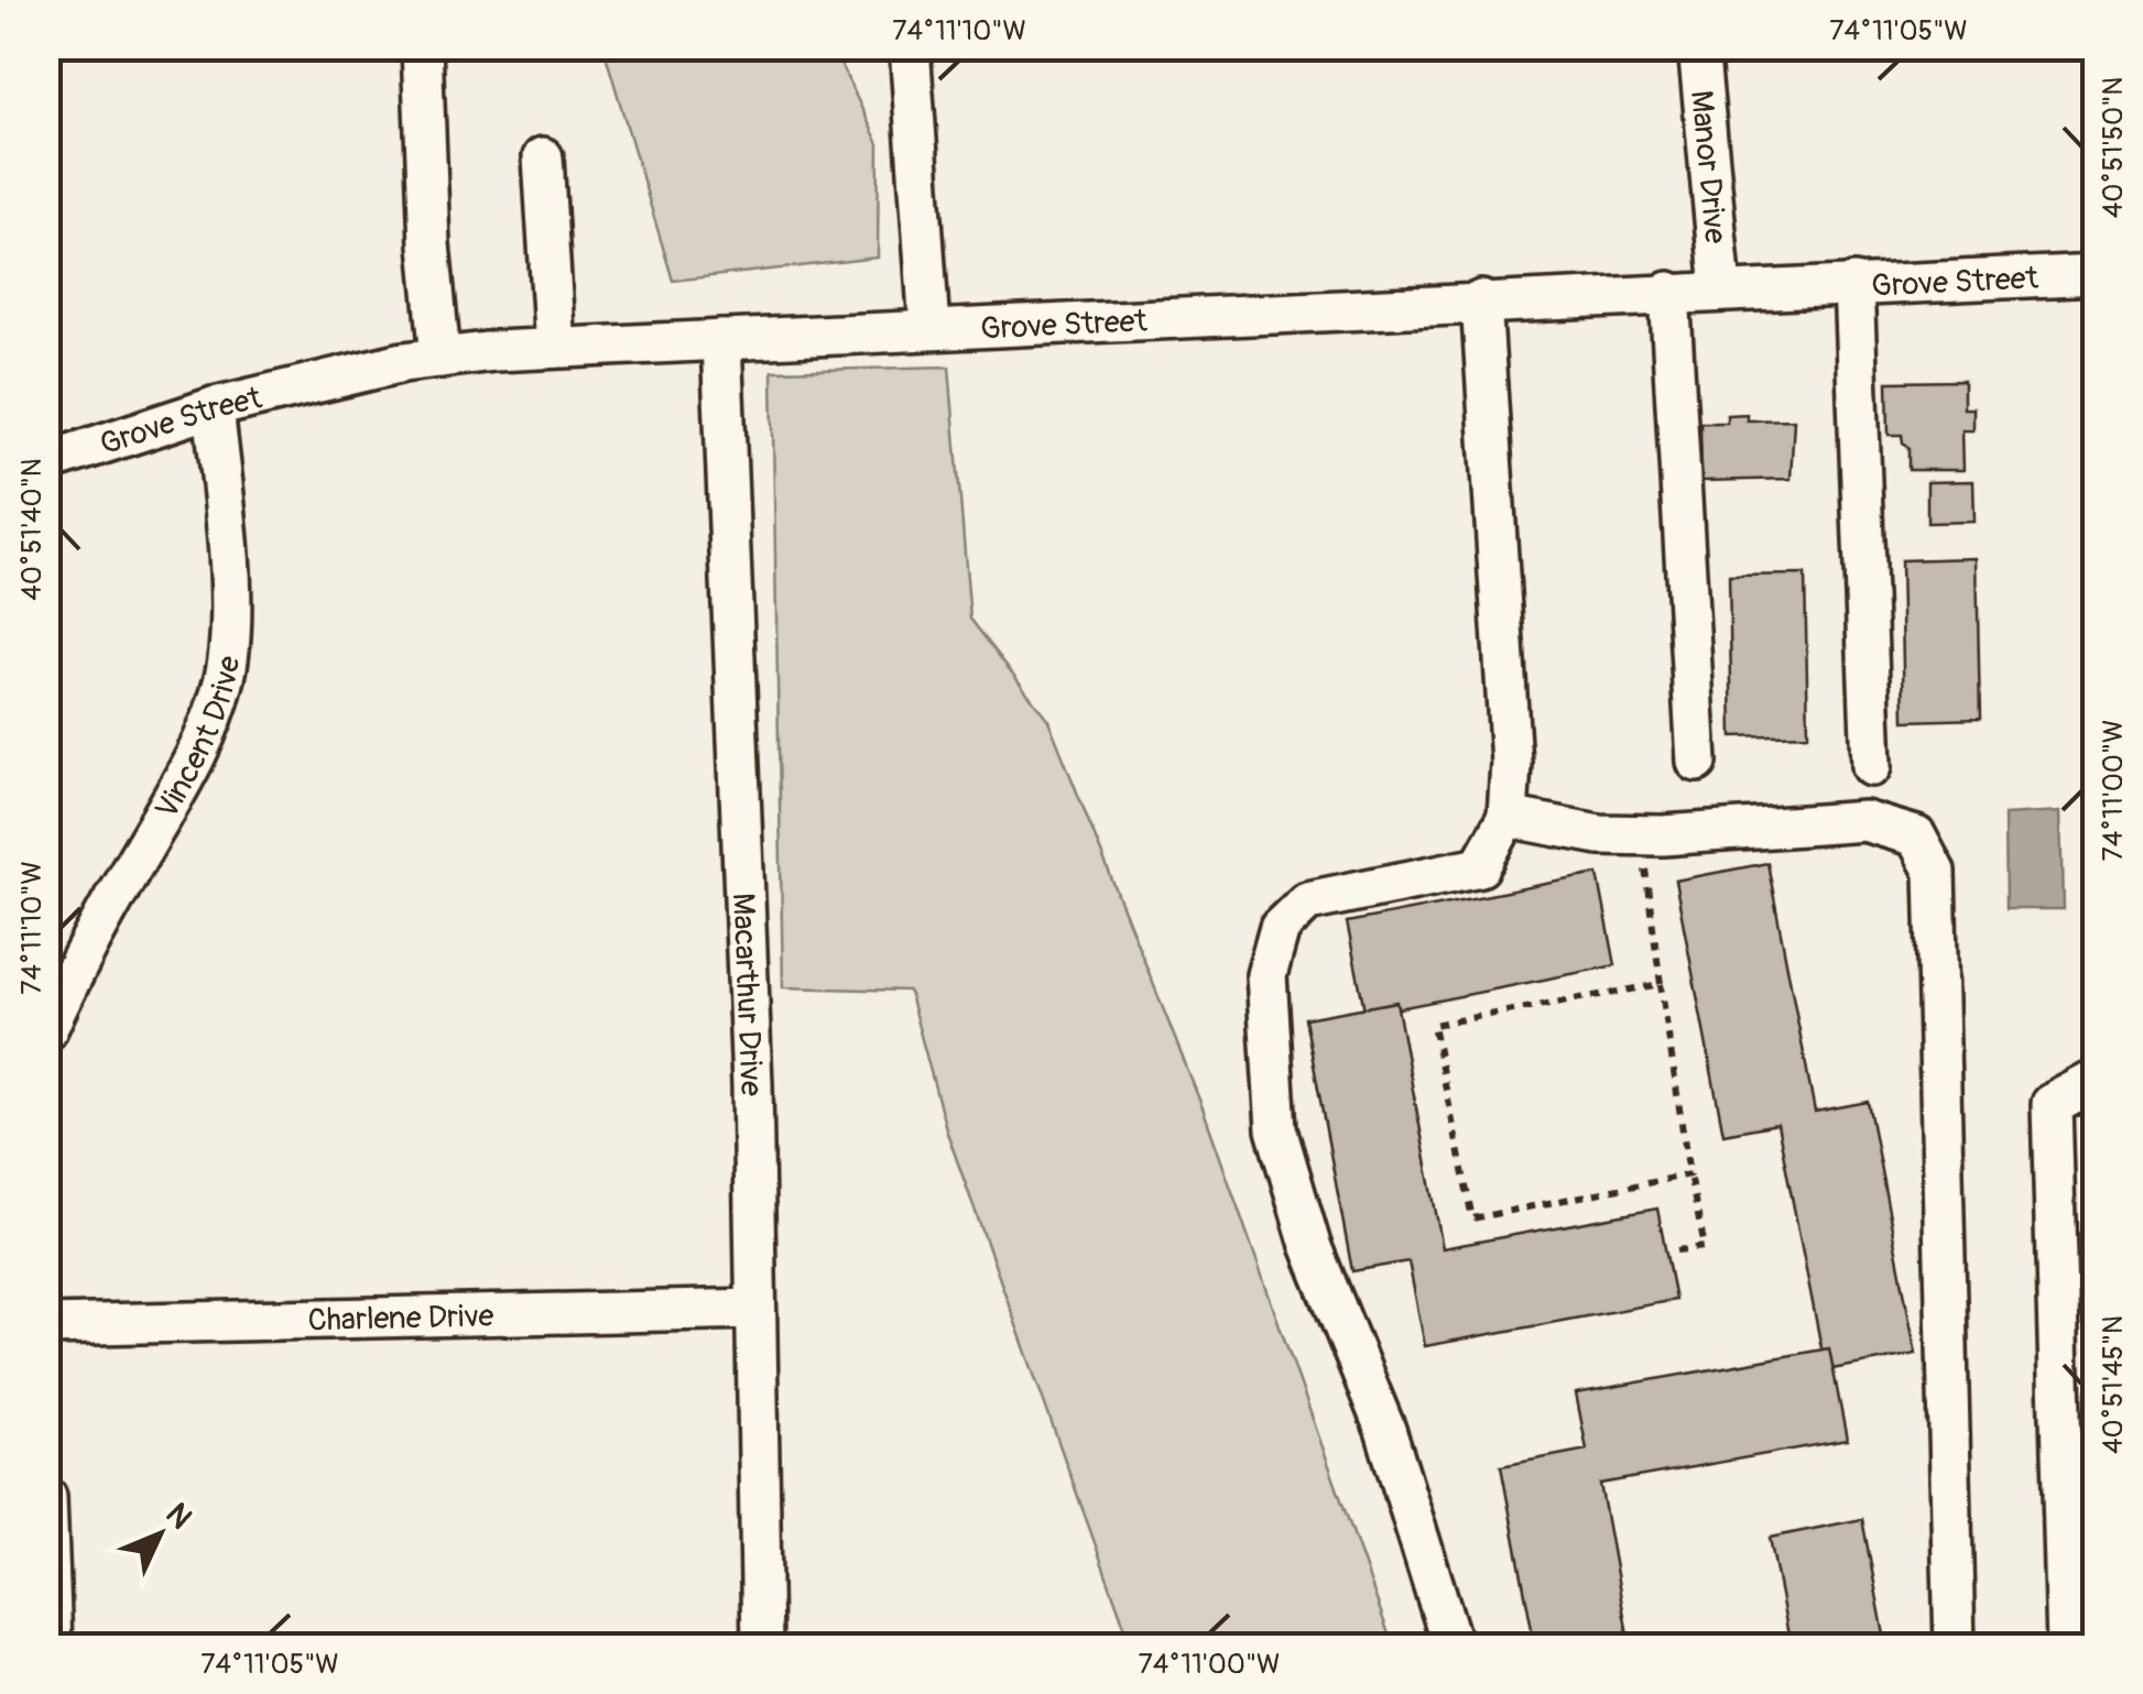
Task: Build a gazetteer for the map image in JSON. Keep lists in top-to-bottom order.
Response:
{
  "streets": {
    "street": [
      "Manor Drive",
      "Grove Street",
      "Vincent Drive",
      "Macarthur Drive",
      "Charlene Drive"
    ]
  },
  "crossings": [
    ["Manor Drive", "Grove Street"],
    ["Grove Street", "Vincent Drive"],
    ["Grove Street", "Macarthur Drive"],
    ["Macarthur Drive", "Charlene Drive"]
  ],
  "north": "top right",
  "coordinates": [
    "74°11'10\"W",
    "74°11'05\"W",
    "40°51'50\"N",
    "40°51'40\"N",
    "74°11'00\"W",
    "40°51'45\"N"
  ]
}
